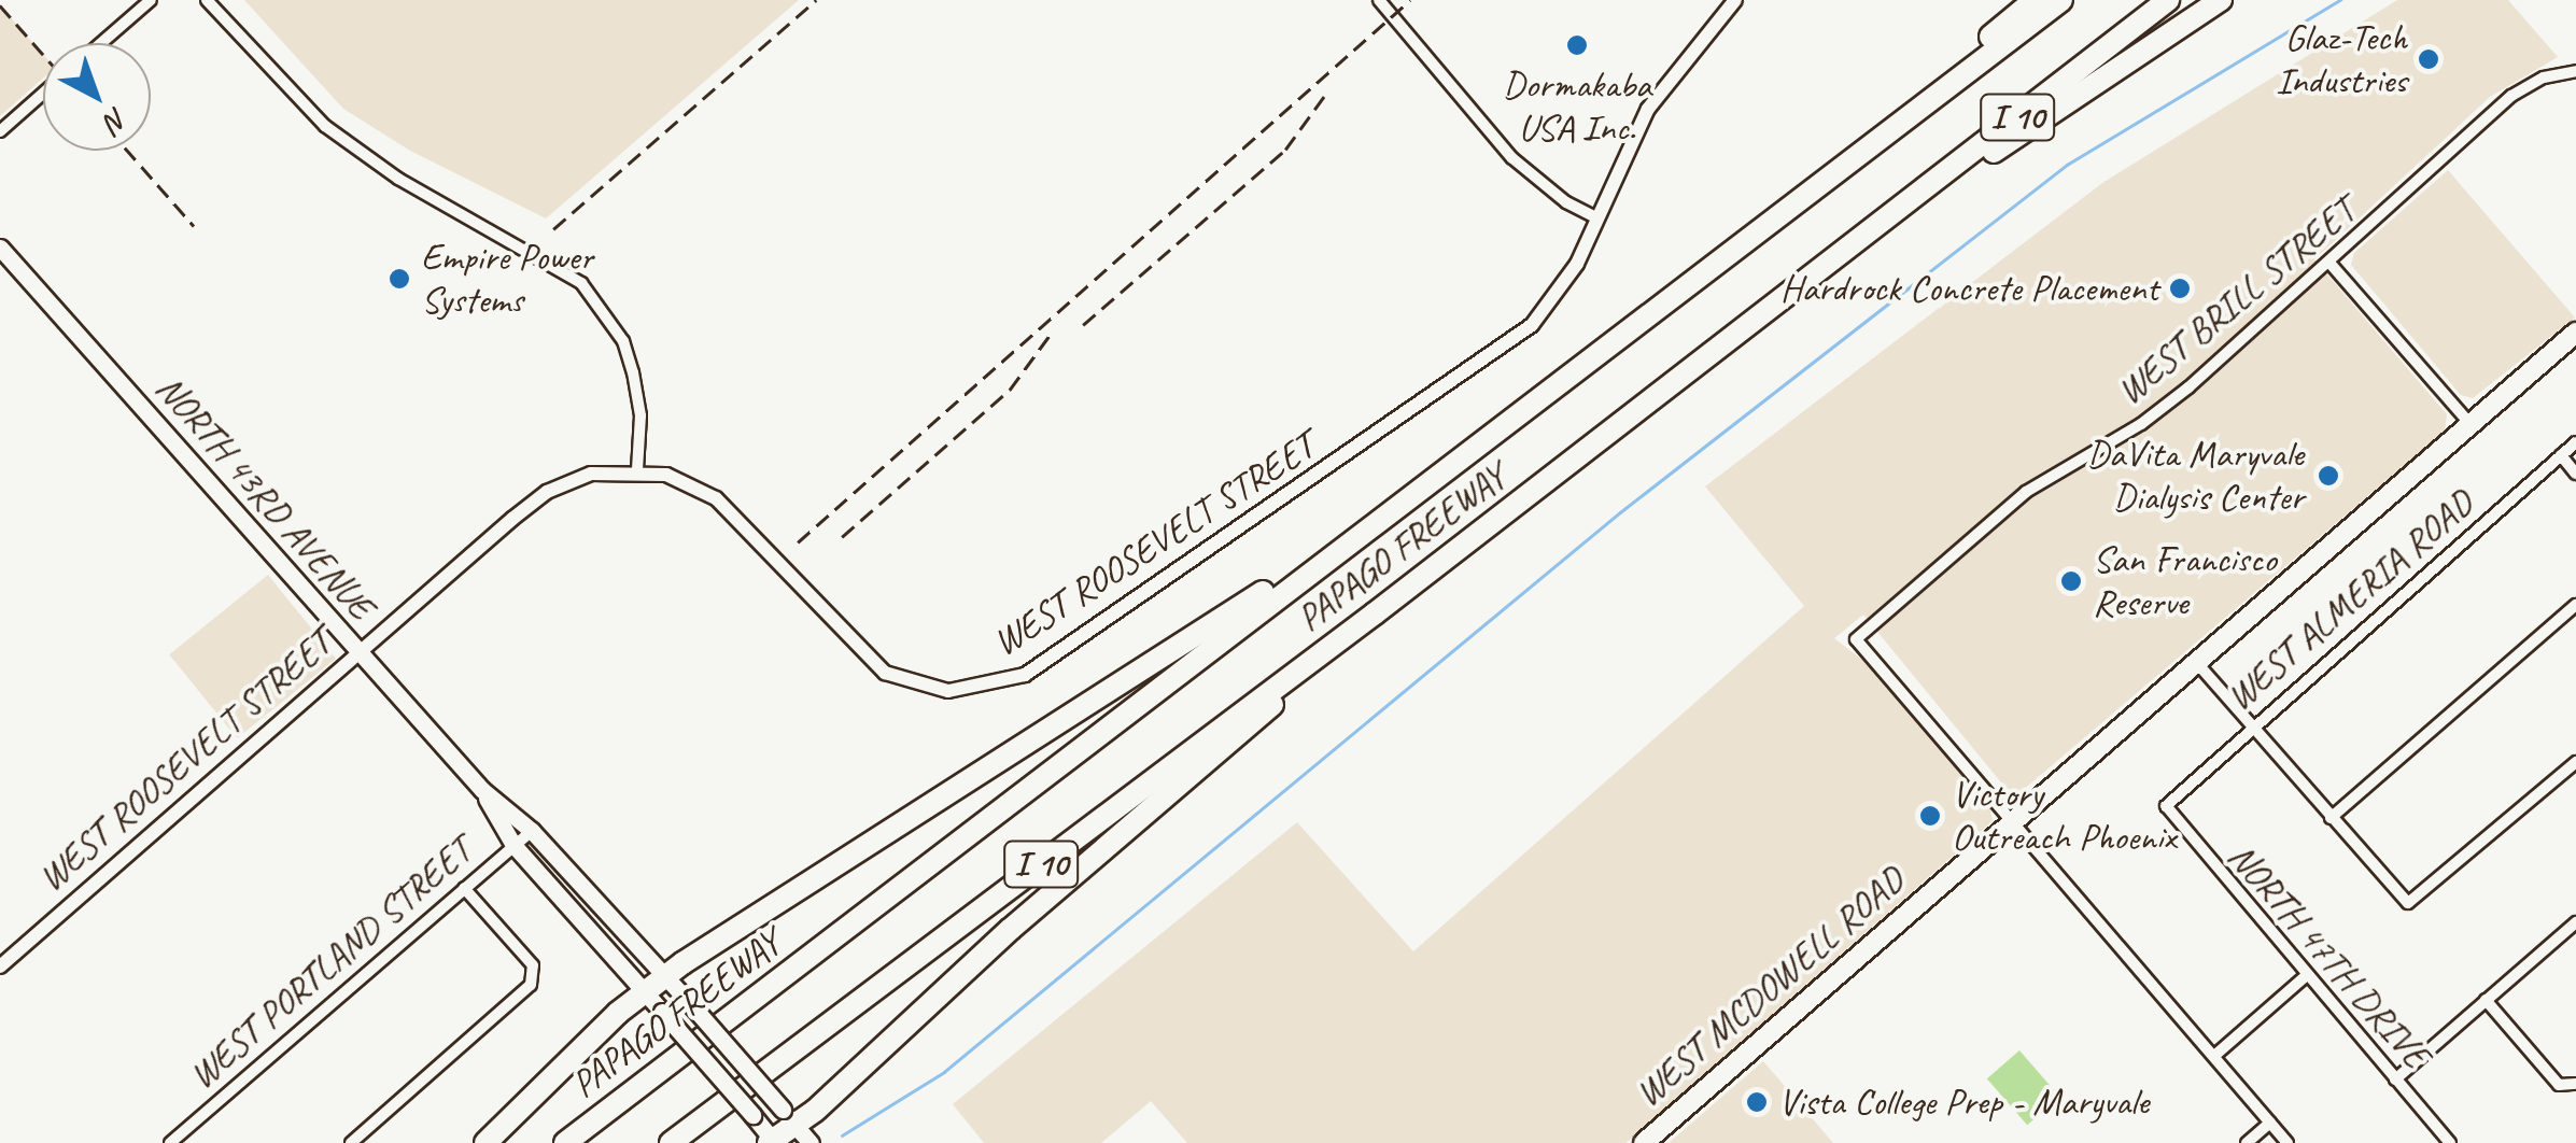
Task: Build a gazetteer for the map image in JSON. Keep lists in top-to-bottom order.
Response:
{
  "streets": {
    "highway": ["I 10", "PAPAGO FREEWAY"],
    "main road": ["NORTH 43RD AVENUE", "WEST MCDOWELL ROAD"],
    "street": [
      "WEST BRILL STREET",
      "WEST ROOSEVELT STREET",
      "WEST ALMERIA ROAD",
      "NORTH 47TH DRIVE",
      "WEST PORTLAND STREET"
    ]
  },
  "crossings": [
    ["WEST BRILL STREET", "WEST MCDOWELL ROAD"],
    ["NORTH 43RD AVENUE", "WEST ROOSEVELT STREET"],
    ["NORTH 43RD AVENUE", "WEST PORTLAND STREET"],
    ["WEST ALMERIA ROAD", "NORTH 47TH DRIVE"]
  ],
  "places": [
    "Dormakaba USA Inc.",
    "Glaz-Tech Industries",
    "Empire Power Systems",
    "Hardrock Concrete Placement",
    "DaVita Maryvale Dialysis Center",
    "San Francisco Reserve",
    "Victory Outreach Phoenix",
    "Vista College Prep - Maryvale"
  ],
  "north": "bottom right"
}
